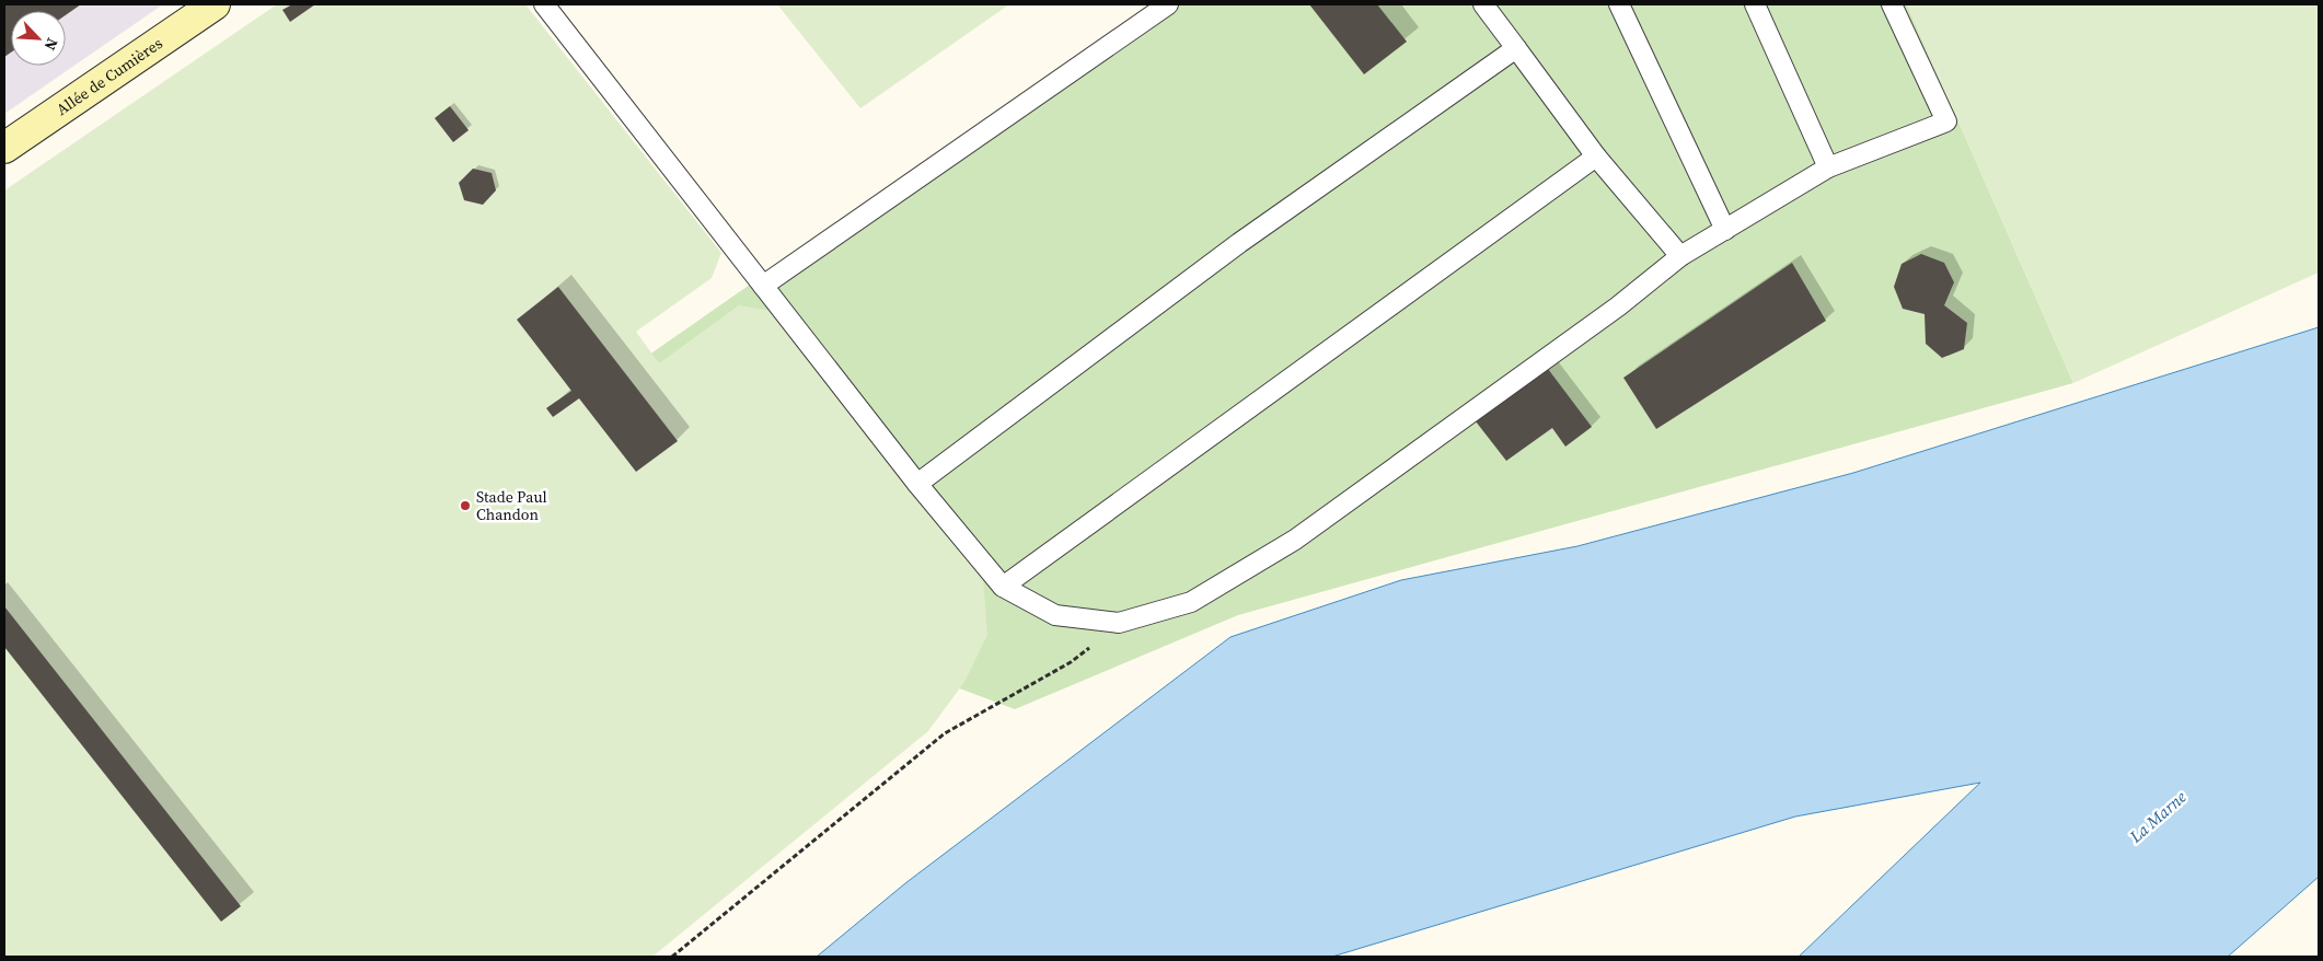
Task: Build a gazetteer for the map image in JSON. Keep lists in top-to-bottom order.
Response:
{
  "streets": {
    "main road": ["Allée de Cumières"]
  },
  "water": ["La Marne"],
  "places": ["Stade Paul Chandon"],
  "north": "bottom right"
}
